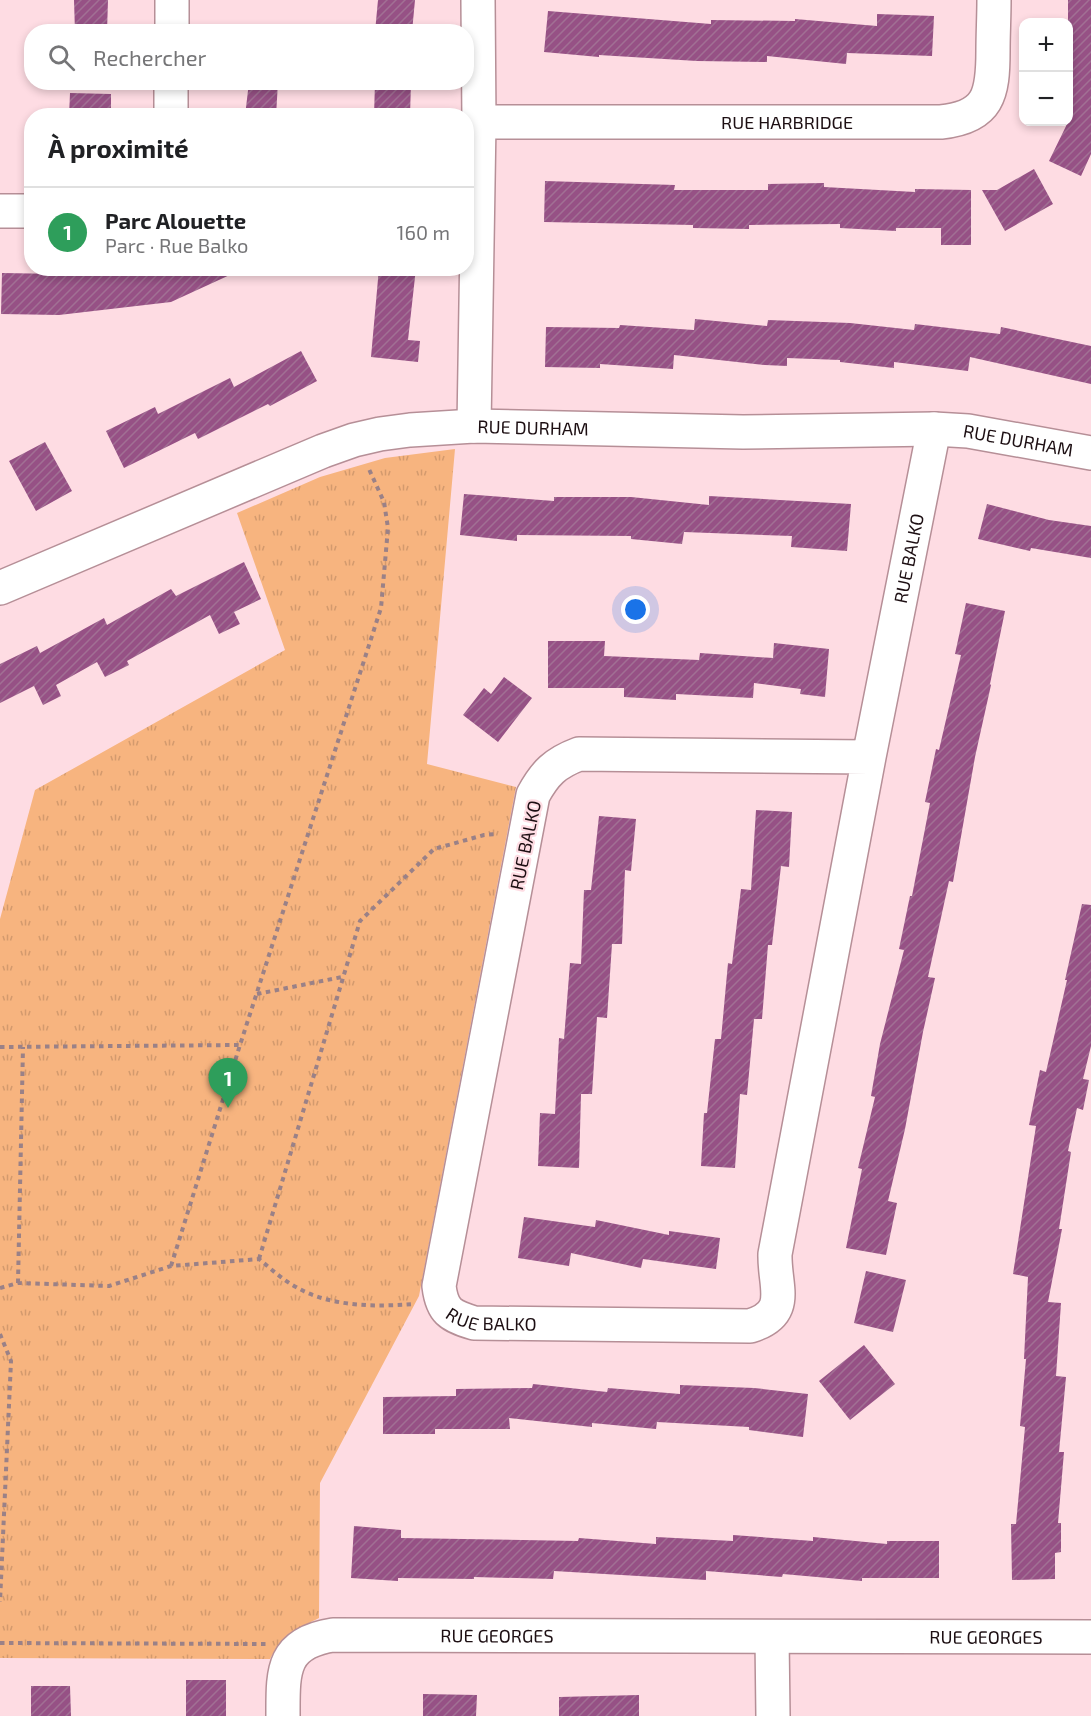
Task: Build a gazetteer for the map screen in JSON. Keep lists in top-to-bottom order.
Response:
{
  "streets": {
    "street": [
      "RUE HARBRIDGE",
      "RUE DURHAM",
      "RUE BALKO",
      "RUE GEORGES"
    ]
  },
  "crossings": [
    ["RUE DURHAM", "RUE BALKO"]
  ],
  "page": {
    "map_buttons": ["+", "−"],
    "search": "Rechercher",
    "heading": "À proximité",
    "list": [
      {
        "mark": "1",
        "name": "Parc Alouette",
        "note": "Parc · Rue Balko",
        "value": "160 m"
      }
    ],
    "pins": "1"
  }
}
